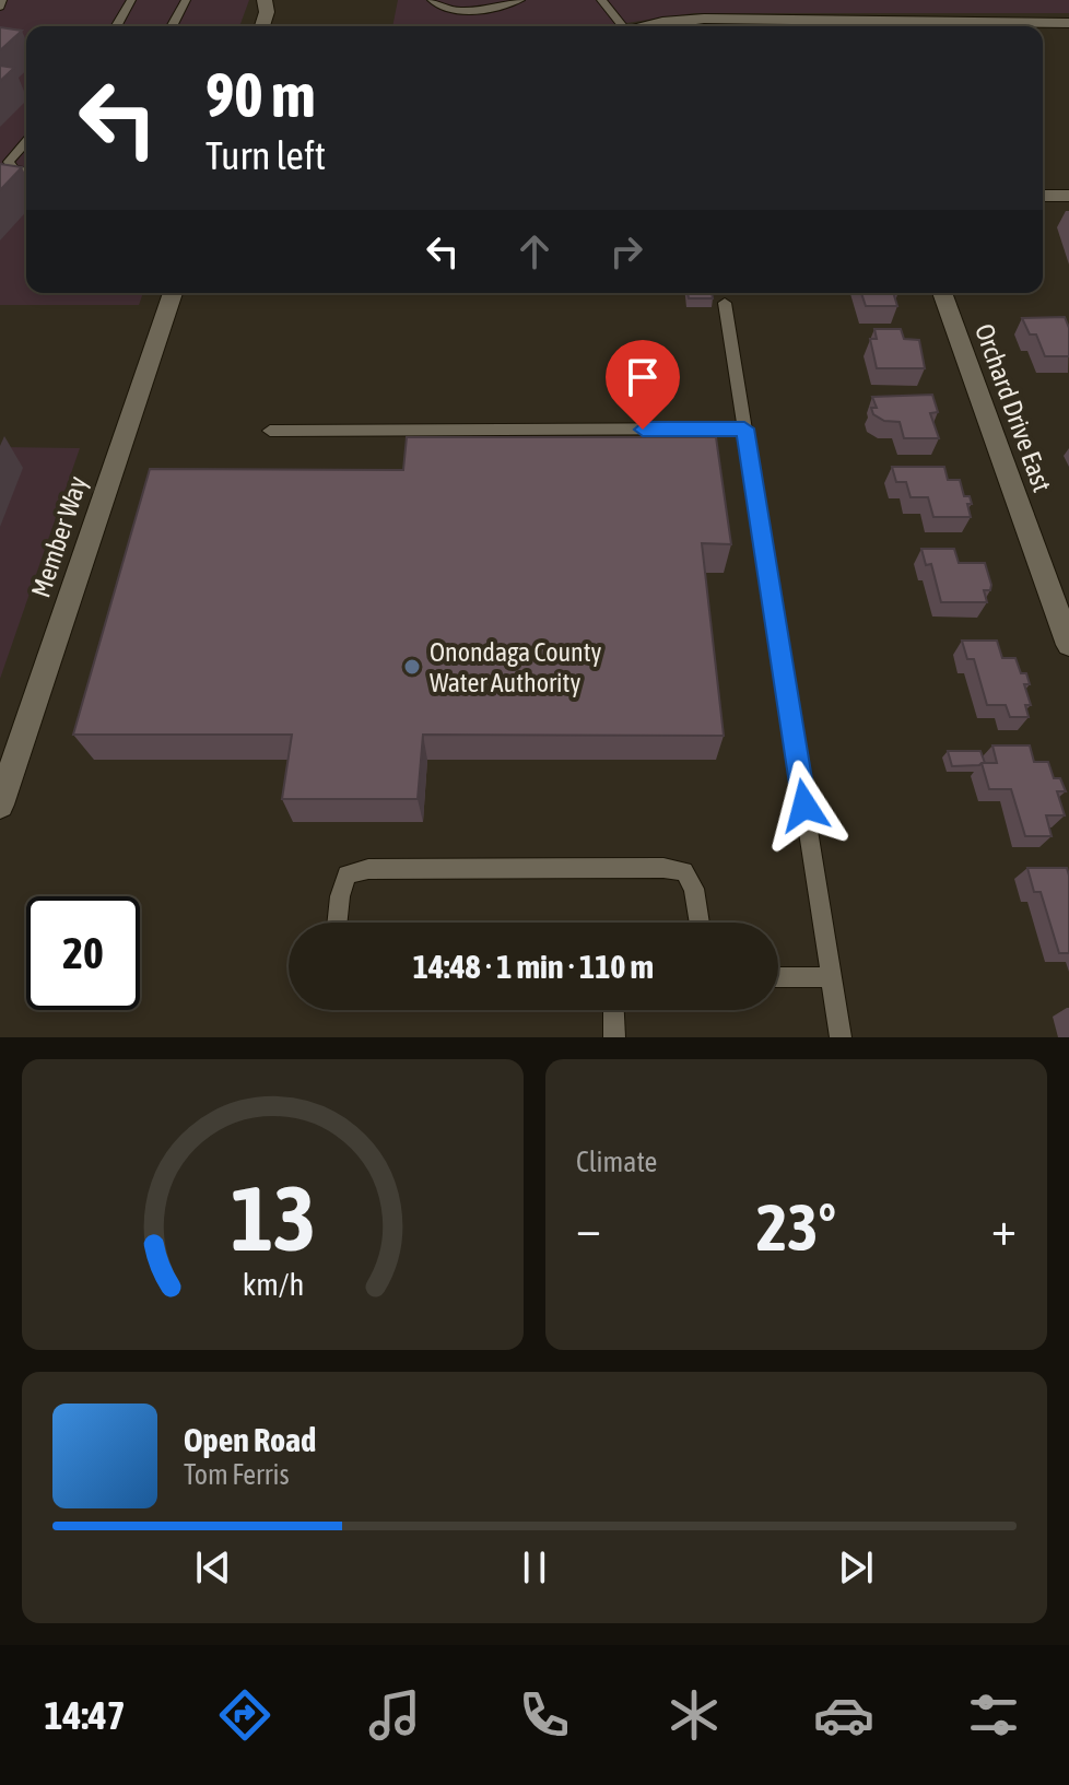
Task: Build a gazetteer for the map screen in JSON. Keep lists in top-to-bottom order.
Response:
{
  "streets": {
    "street": ["Orchard Drive East", "Member Way"]
  },
  "places": ["Onondaga County Water Authority"],
  "page": {
    "turn": ["90 m", "Turn left"],
    "limit": "20",
    "trip": "14:48 · 1 min · 110 m",
    "tile": "Climate",
    "heat": ["−", "23°", "+"],
    "song": ["Open Road", "Tom Ferris"],
    "tabs": "14:47",
    "gauge": ["13", "km/h"]
  }
}
